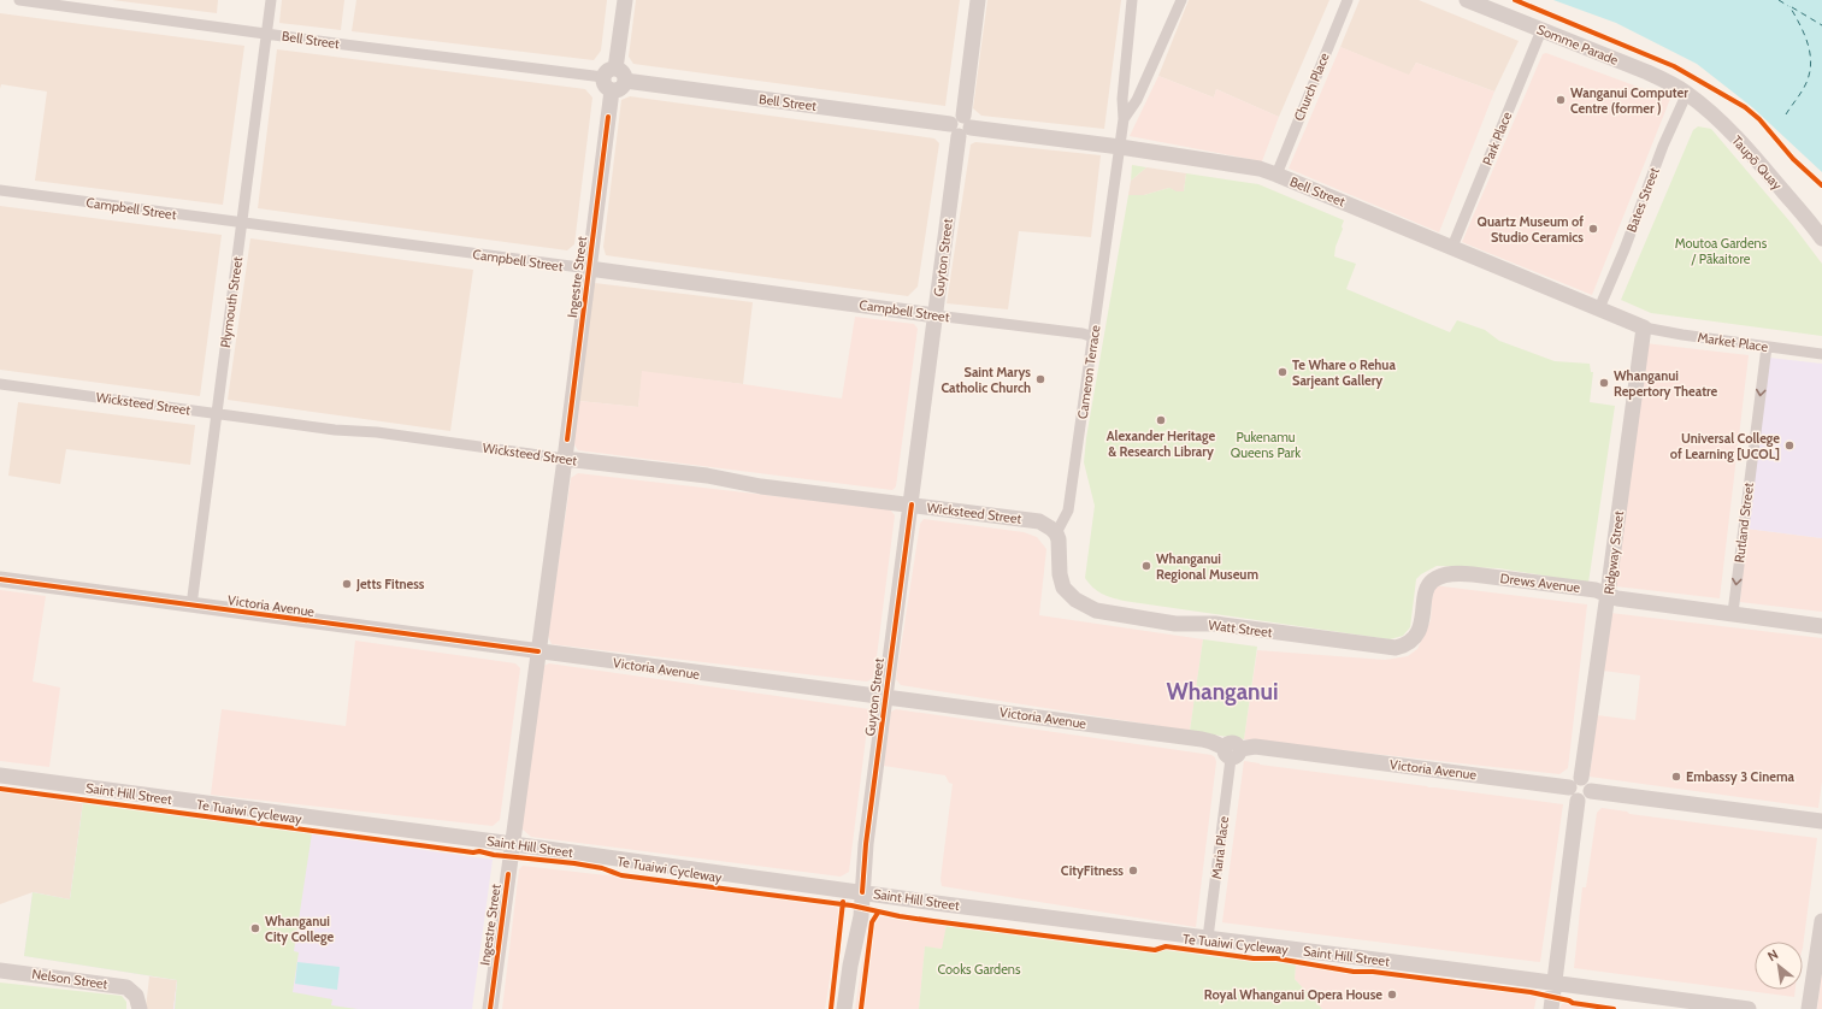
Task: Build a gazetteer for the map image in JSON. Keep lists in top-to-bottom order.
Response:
{
  "streets": {
    "street": [
      "Bell Street",
      "Somme Parade",
      "Church Place",
      "Park Place",
      "Taupō Quay",
      "Bates Street",
      "Campbell Street",
      "Guyton Street",
      "Ingestre Street",
      "Plymouth Street",
      "Market Place",
      "Cameron Terrace",
      "Wicksteed Street",
      "Rutland Street",
      "Ridgway Street",
      "Drews Avenue",
      "Victoria Avenue",
      "Watt Street",
      "Saint Hill Street",
      "Maria Place",
      "Nelson Street"
    ],
    "cycle path": ["Te Tuaiwi Cycleway"]
  },
  "crossings": [
    ["Bell Street", "Church Place"],
    ["Bell Street", "Park Place"],
    ["Bell Street", "Bates Street"],
    ["Bell Street", "Guyton Street"],
    ["Bell Street", "Ingestre Street"],
    ["Bell Street", "Plymouth Street"],
    ["Bell Street", "Market Place"],
    ["Bell Street", "Cameron Terrace"],
    ["Bell Street", "Ridgway Street"],
    ["Somme Parade", "Park Place"],
    ["Somme Parade", "Taupō Quay"],
    ["Somme Parade", "Bates Street"],
    ["Taupō Quay", "Bates Street"],
    ["Campbell Street", "Guyton Street"],
    ["Campbell Street", "Ingestre Street"],
    ["Campbell Street", "Plymouth Street"],
    ["Campbell Street", "Cameron Terrace"],
    ["Guyton Street", "Wicksteed Street"],
    ["Guyton Street", "Victoria Avenue"],
    ["Guyton Street", "Saint Hill Street"],
    ["Ingestre Street", "Wicksteed Street"],
    ["Ingestre Street", "Victoria Avenue"],
    ["Ingestre Street", "Saint Hill Street"],
    ["Plymouth Street", "Wicksteed Street"],
    ["Plymouth Street", "Victoria Avenue"],
    ["Market Place", "Rutland Street"],
    ["Market Place", "Ridgway Street"],
    ["Cameron Terrace", "Wicksteed Street"],
    ["Cameron Terrace", "Watt Street"],
    ["Wicksteed Street", "Watt Street"],
    ["Rutland Street", "Drews Avenue"],
    ["Ridgway Street", "Drews Avenue"],
    ["Ridgway Street", "Victoria Avenue"],
    ["Ridgway Street", "Saint Hill Street"],
    ["Drews Avenue", "Watt Street"],
    ["Victoria Avenue", "Maria Place"],
    ["Saint Hill Street", "Maria Place"]
  ],
  "one_way": ["Rutland Street"],
  "districts": ["Whanganui"],
  "parks": ["Moutoa Gardens / Pākaitore", "Pukenamu Queens Park", "Cooks Gardens"],
  "places": [
    "Wanganui Computer Centre (former )",
    "Quartz Museum of Studio Ceramics",
    "Te Whare o Rehua Sarjeant Gallery",
    "Saint Marys Catholic Church",
    "Whanganui Repertory Theatre",
    "Alexander Heritage & Research Library",
    "Universal College of Learning [UCOL]",
    "Whanganui Regional Museum",
    "Jetts Fitness",
    "Embassy 3 Cinema",
    "CityFitness",
    "Whanganui City College",
    "Royal Whanganui Opera House"
  ],
  "north": "top left"
}
